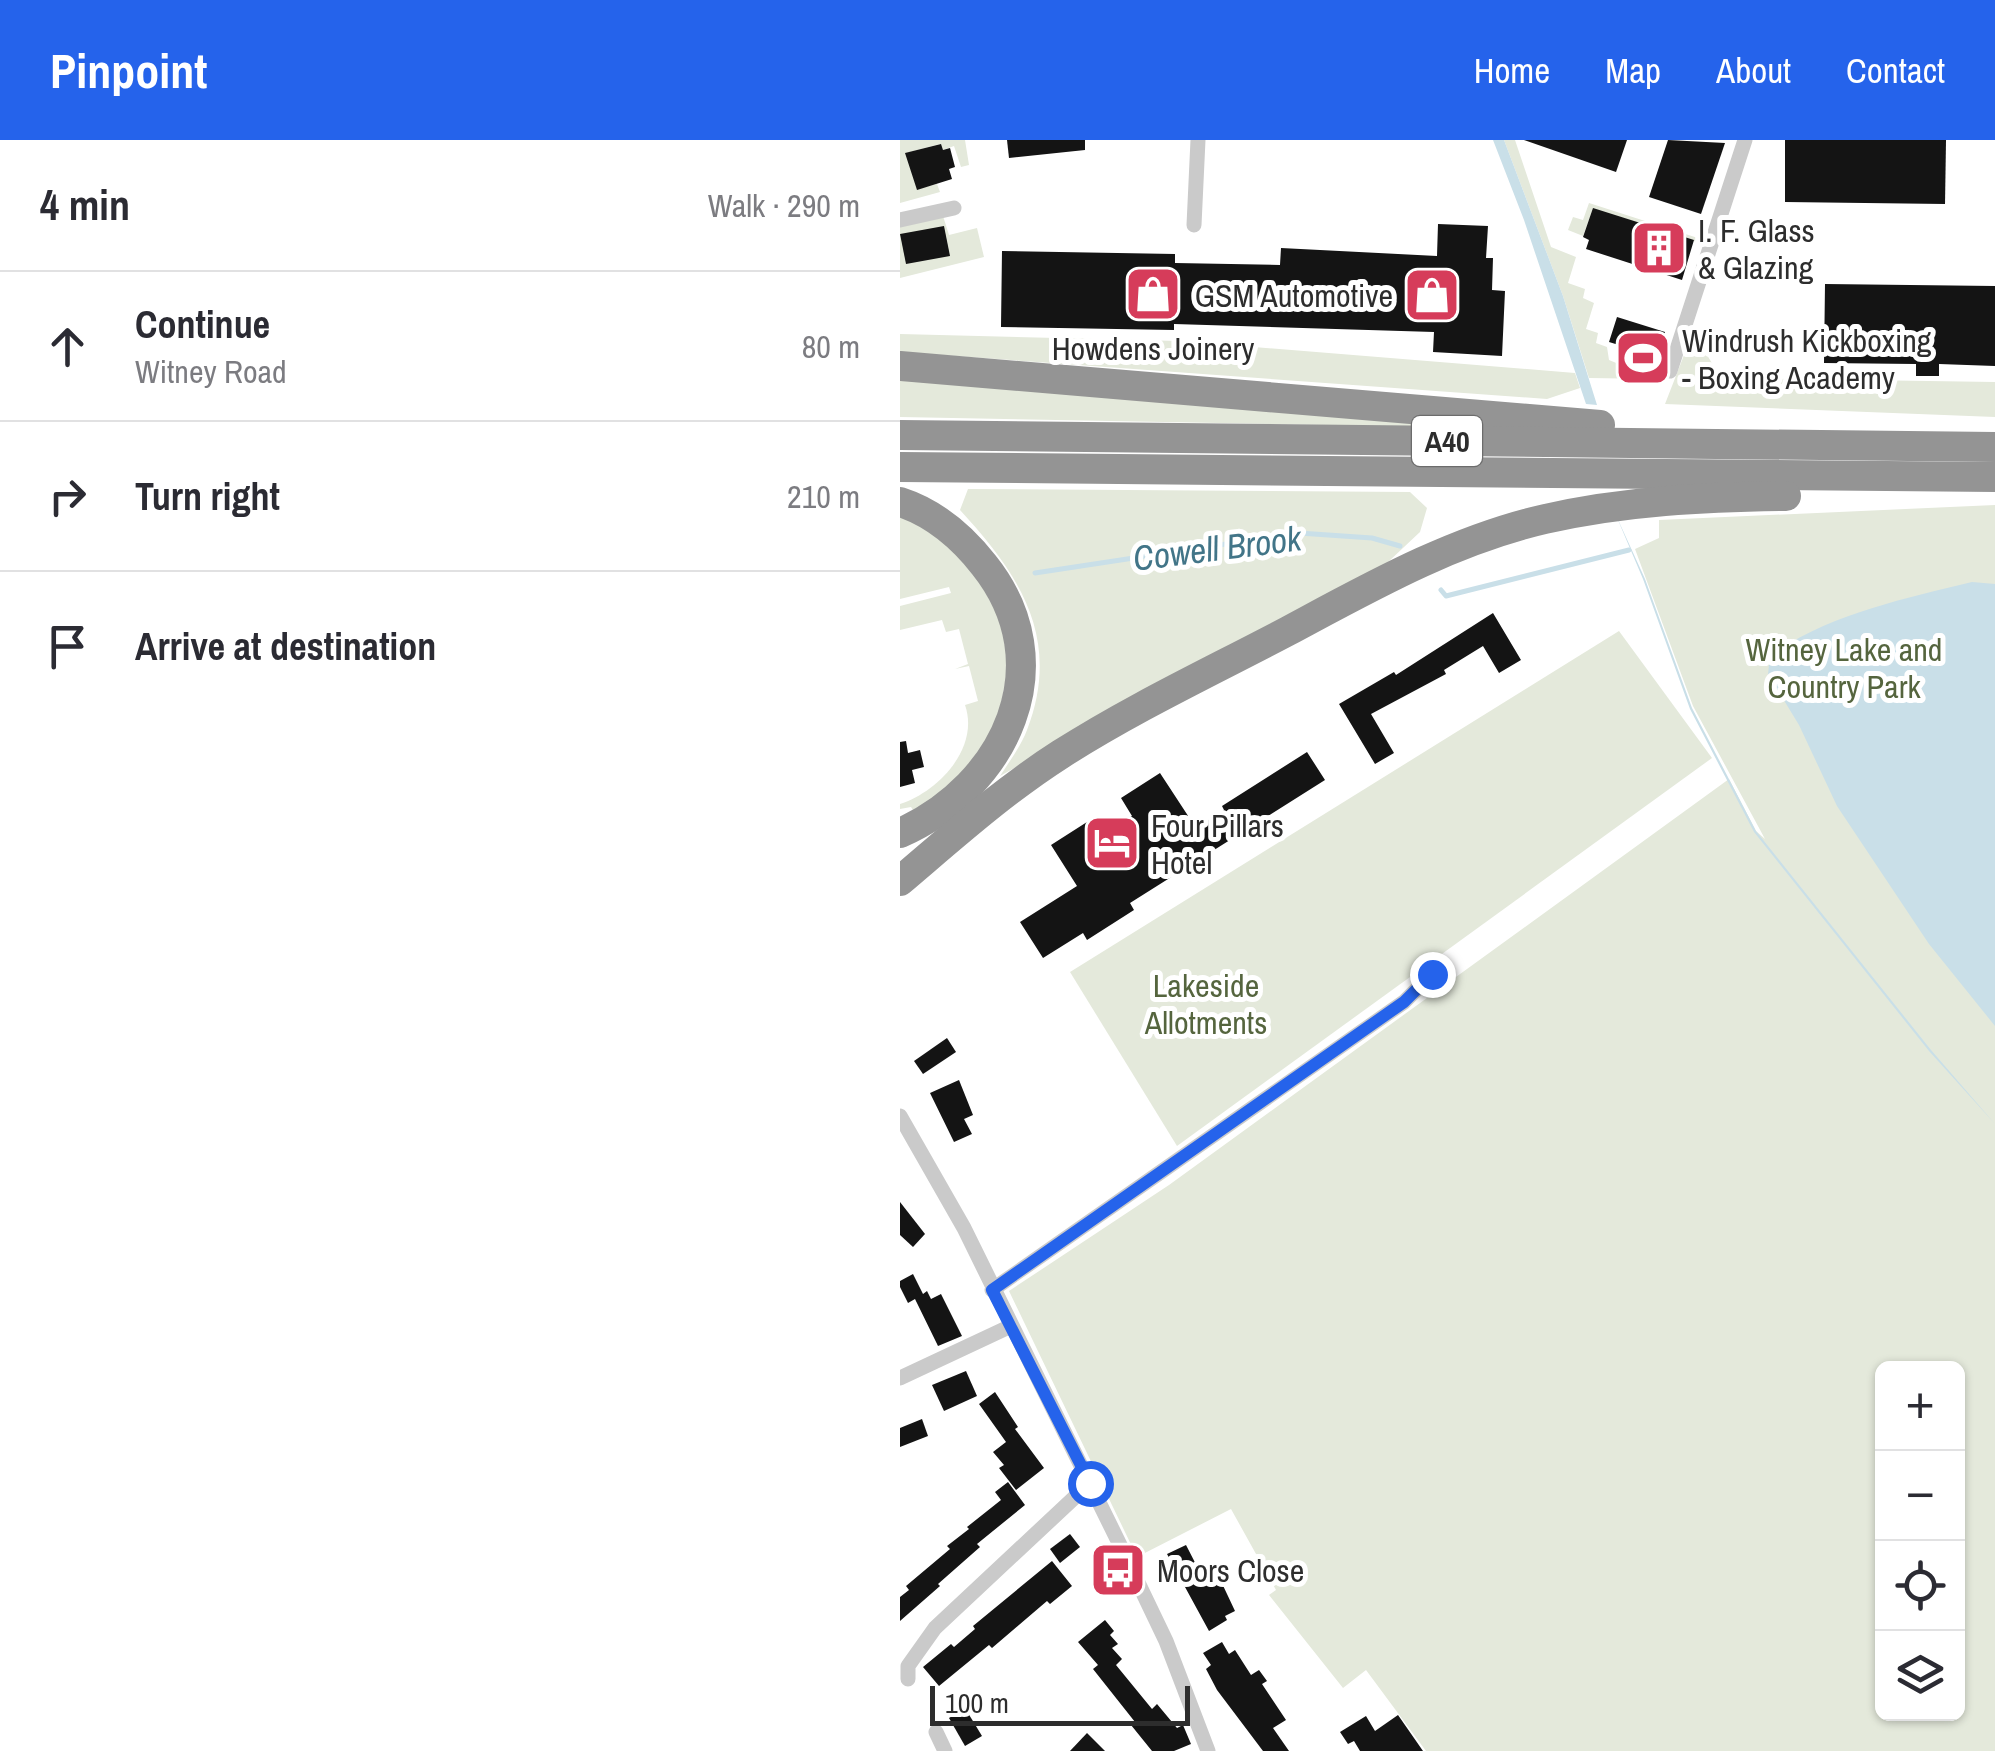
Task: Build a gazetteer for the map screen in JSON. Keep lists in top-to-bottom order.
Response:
{
  "streets": {
    "highway": ["A40"]
  },
  "water": ["Cowell Brook"],
  "parks": ["Witney Lake and Country Park", "Lakeside Allotments"],
  "places": {
    "building": ["I. F. Glass & Glazing"],
    "shop": ["Howdens Joinery", "GSM Automotive"],
    "sports": ["Windrush Kickboxing - Boxing Academy"],
    "hotel": ["Four Pillars Hotel"],
    "bus stop": ["Moors Close"]
  },
  "scale_bar": "100 m",
  "page": {
    "header": "Pinpoint",
    "nav": [
      "Home",
      "Map",
      "About",
      "Contact"
    ],
    "heading": ["4 min", "Walk · 290 m"],
    "list": [
      ["Continue", "Witney Road", "80 m"],
      ["Turn right", "210 m"],
      "Arrive at destination"
    ],
    "map_buttons": ["+", "−"],
    "scale": "100 m"
  }
}
